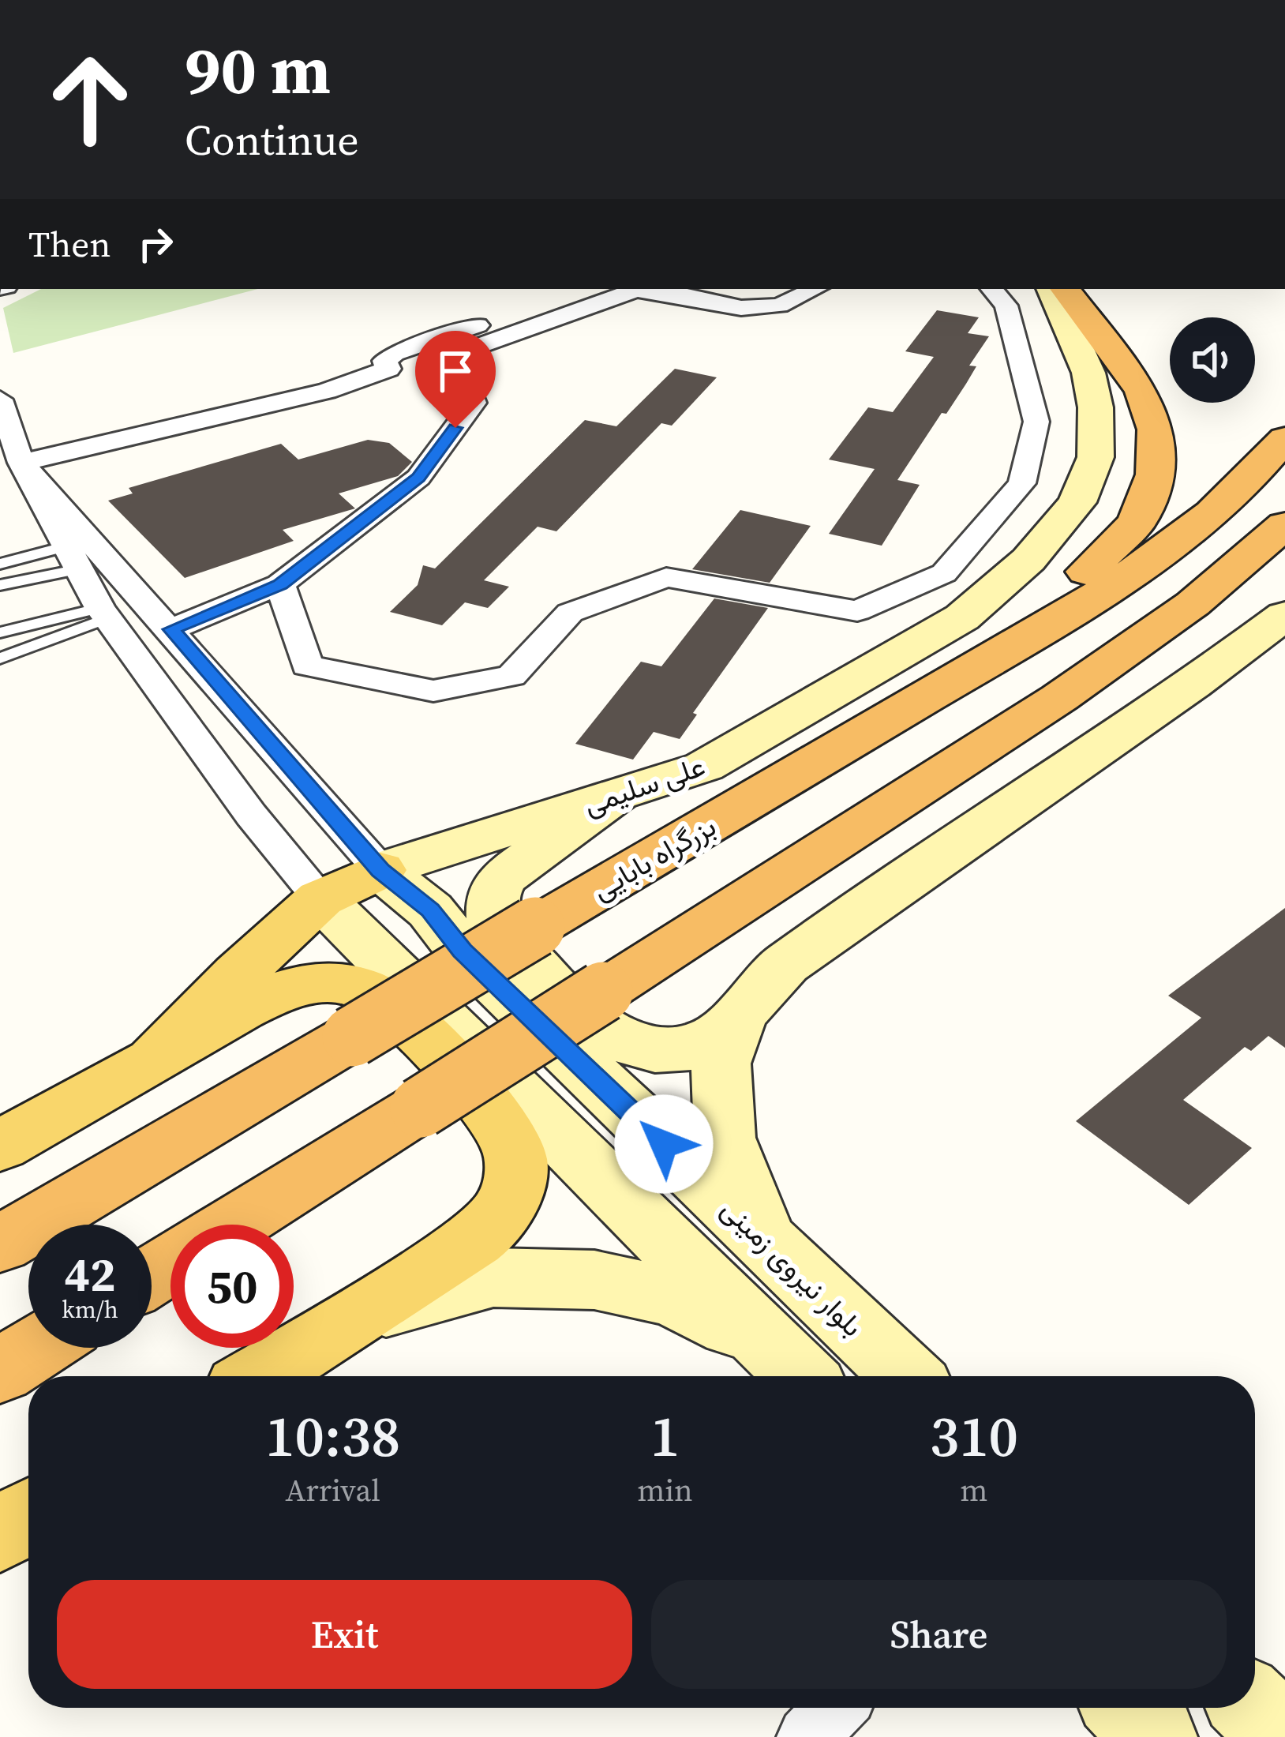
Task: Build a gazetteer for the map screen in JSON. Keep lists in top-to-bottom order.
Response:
{
  "streets": {
    "highway": ["بزرگراه بابایی"],
    "main road": ["علی سلیمی", "بلوار نیروی زمینی"]
  },
  "crossings": [
    ["علی سلیمی", "بلوار نیروی زمینی"]
  ],
  "page": {
    "turn": ["90 m", "Continue"],
    "then": "Then",
    "speed": "42 km/h",
    "limit": "50",
    "eta": [
      "10:38",
      "Arrival",
      "1",
      "min",
      "310",
      "m"
    ],
    "buttons": ["Exit", "Share"]
  }
}
